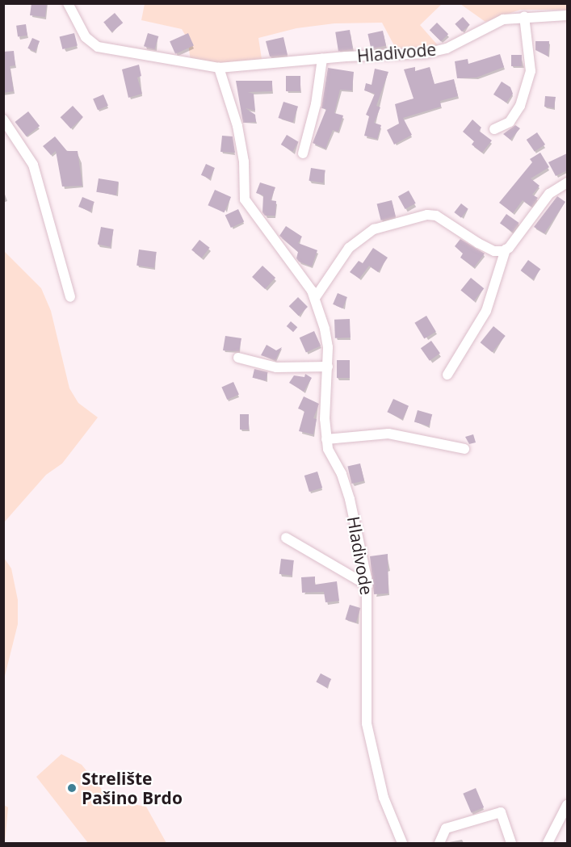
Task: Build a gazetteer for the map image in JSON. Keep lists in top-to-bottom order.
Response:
{
  "streets": {
    "street": ["Hladivode"]
  },
  "places": ["Strelište Pašino Brdo"]
}
